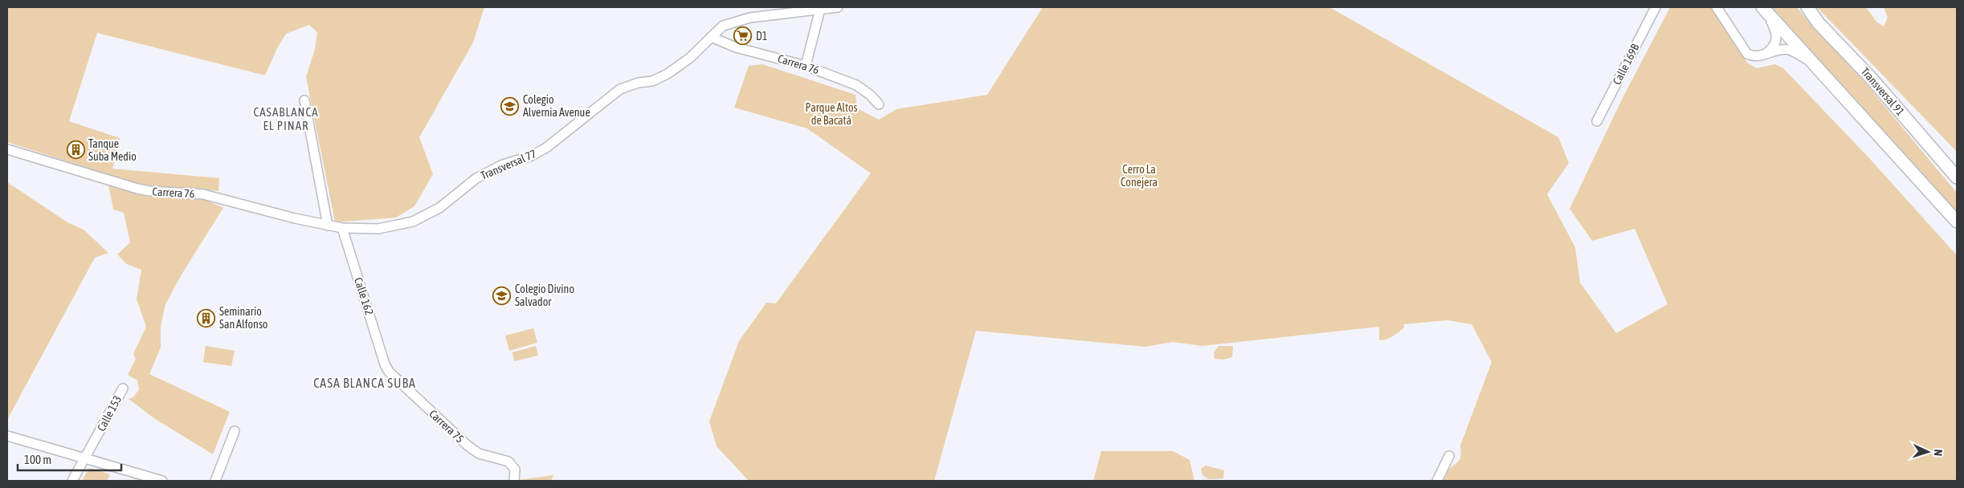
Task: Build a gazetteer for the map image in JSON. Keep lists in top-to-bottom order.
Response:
{
  "streets": {
    "main road": ["Transversal 91"],
    "street": [
      "Carrera 76",
      "Calle 169B",
      "Transversal 77",
      "Calle 162",
      "Calle 153",
      "Carrera 75"
    ]
  },
  "crossings": [
    ["Carrera 76", "Transversal 77"],
    ["Carrera 76", "Calle 162"],
    ["Transversal 77", "Calle 162"],
    ["Calle 162", "Carrera 75"]
  ],
  "districts": ["CASABLANCA EL PINAR", "CASA BLANCA SUBA"],
  "parks": ["Parque Altos de Bacatá", "Cerro La Conejera"],
  "places": {
    "supermarket": ["D1"],
    "school or university": ["Colegio Alvernia Avenue", "Colegio Divino Salvador"],
    "building": ["Tanque Suba Medio", "Seminario San Alfonso"]
  },
  "scale_bar": "100 m",
  "north": "right"
}
